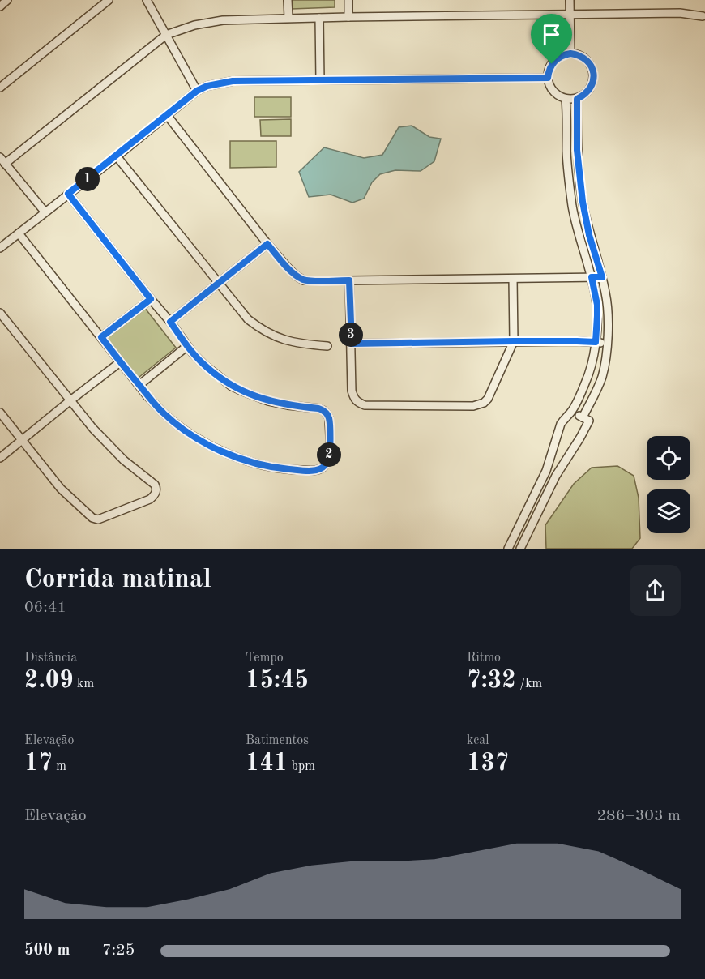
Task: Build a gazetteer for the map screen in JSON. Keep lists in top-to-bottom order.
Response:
{
  "page": {
    "pins": ["1", "3", "2"],
    "heading": ["Corrida matinal", "06:41"],
    "stats": [
      ["Distância", "2.09 km"],
      ["Tempo", "15:45"],
      ["Ritmo", "7:32 /km"],
      ["Elevação", "17 m"],
      ["Batimentos", "141 bpm"],
      ["kcal", "137"]
    ],
    "chart": ["Elevação", "286–303 m"],
    "list": [
      {
        "name": "500 m",
        "note": "7:25"
      }
    ]
  }
}
